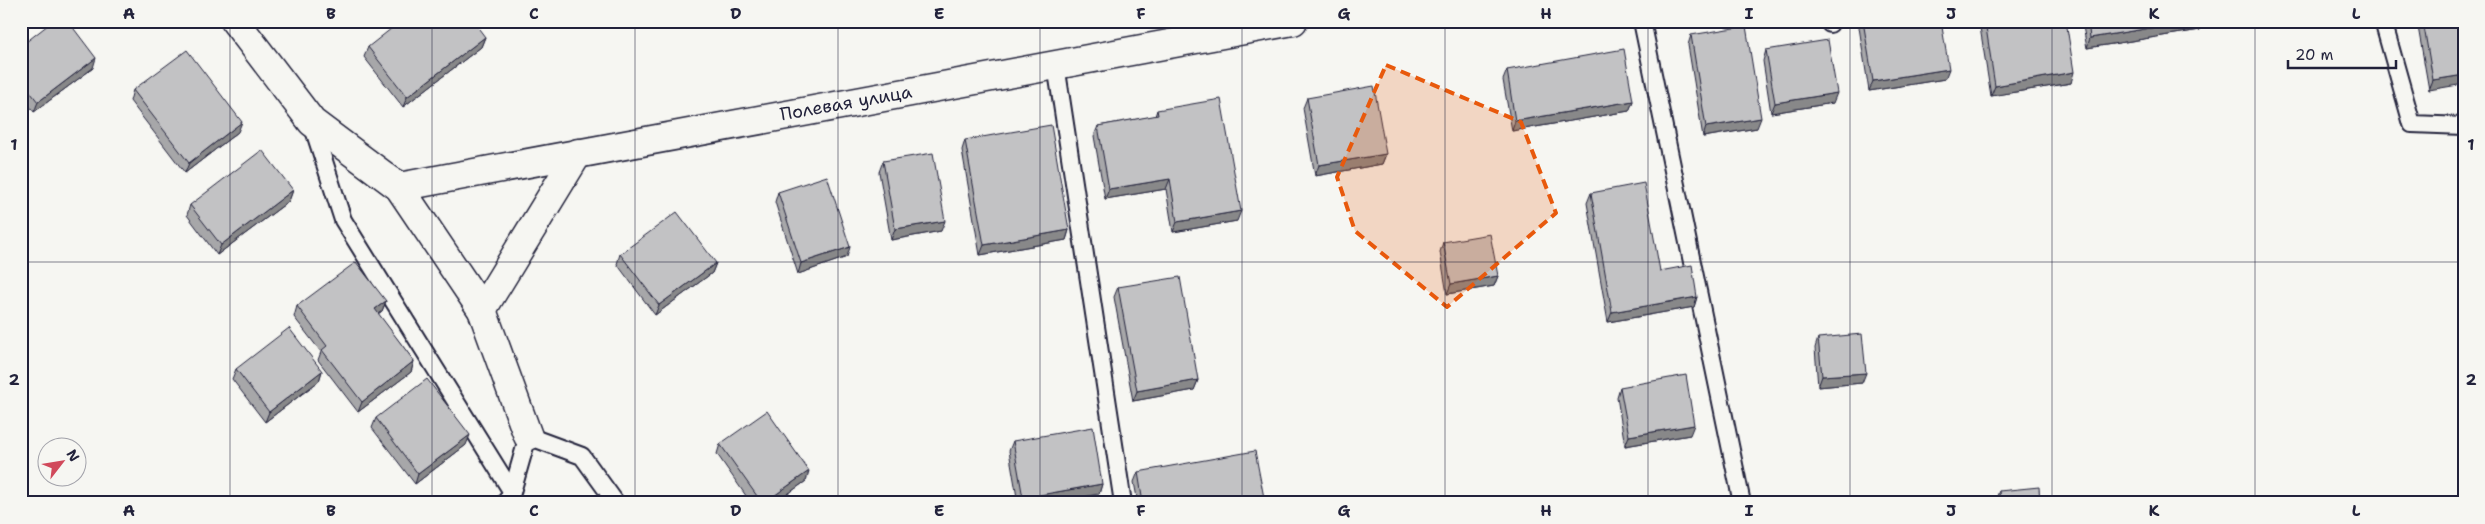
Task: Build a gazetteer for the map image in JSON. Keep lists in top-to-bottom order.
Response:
{
  "streets": {
    "street": ["Полевая улица"]
  },
  "scale_bar": "20 m",
  "north": "top right",
  "grid": {
    "columns": [
      "A",
      "B",
      "C",
      "D",
      "E",
      "F",
      "G",
      "H",
      "I",
      "J",
      "K",
      "L"
    ],
    "rows": ["1", "2"]
  }
}
